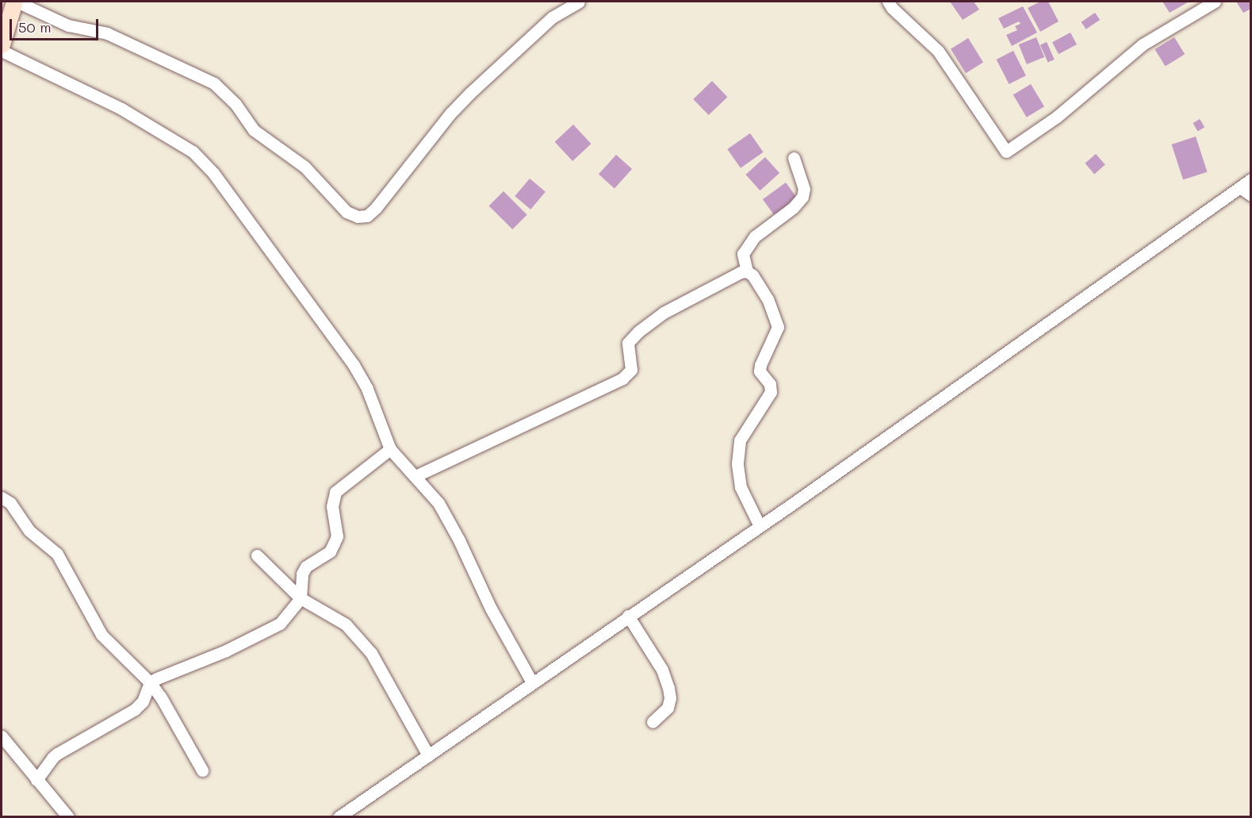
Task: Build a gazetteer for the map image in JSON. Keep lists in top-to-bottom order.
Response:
{
  "scale_bar": "50 m"
}
